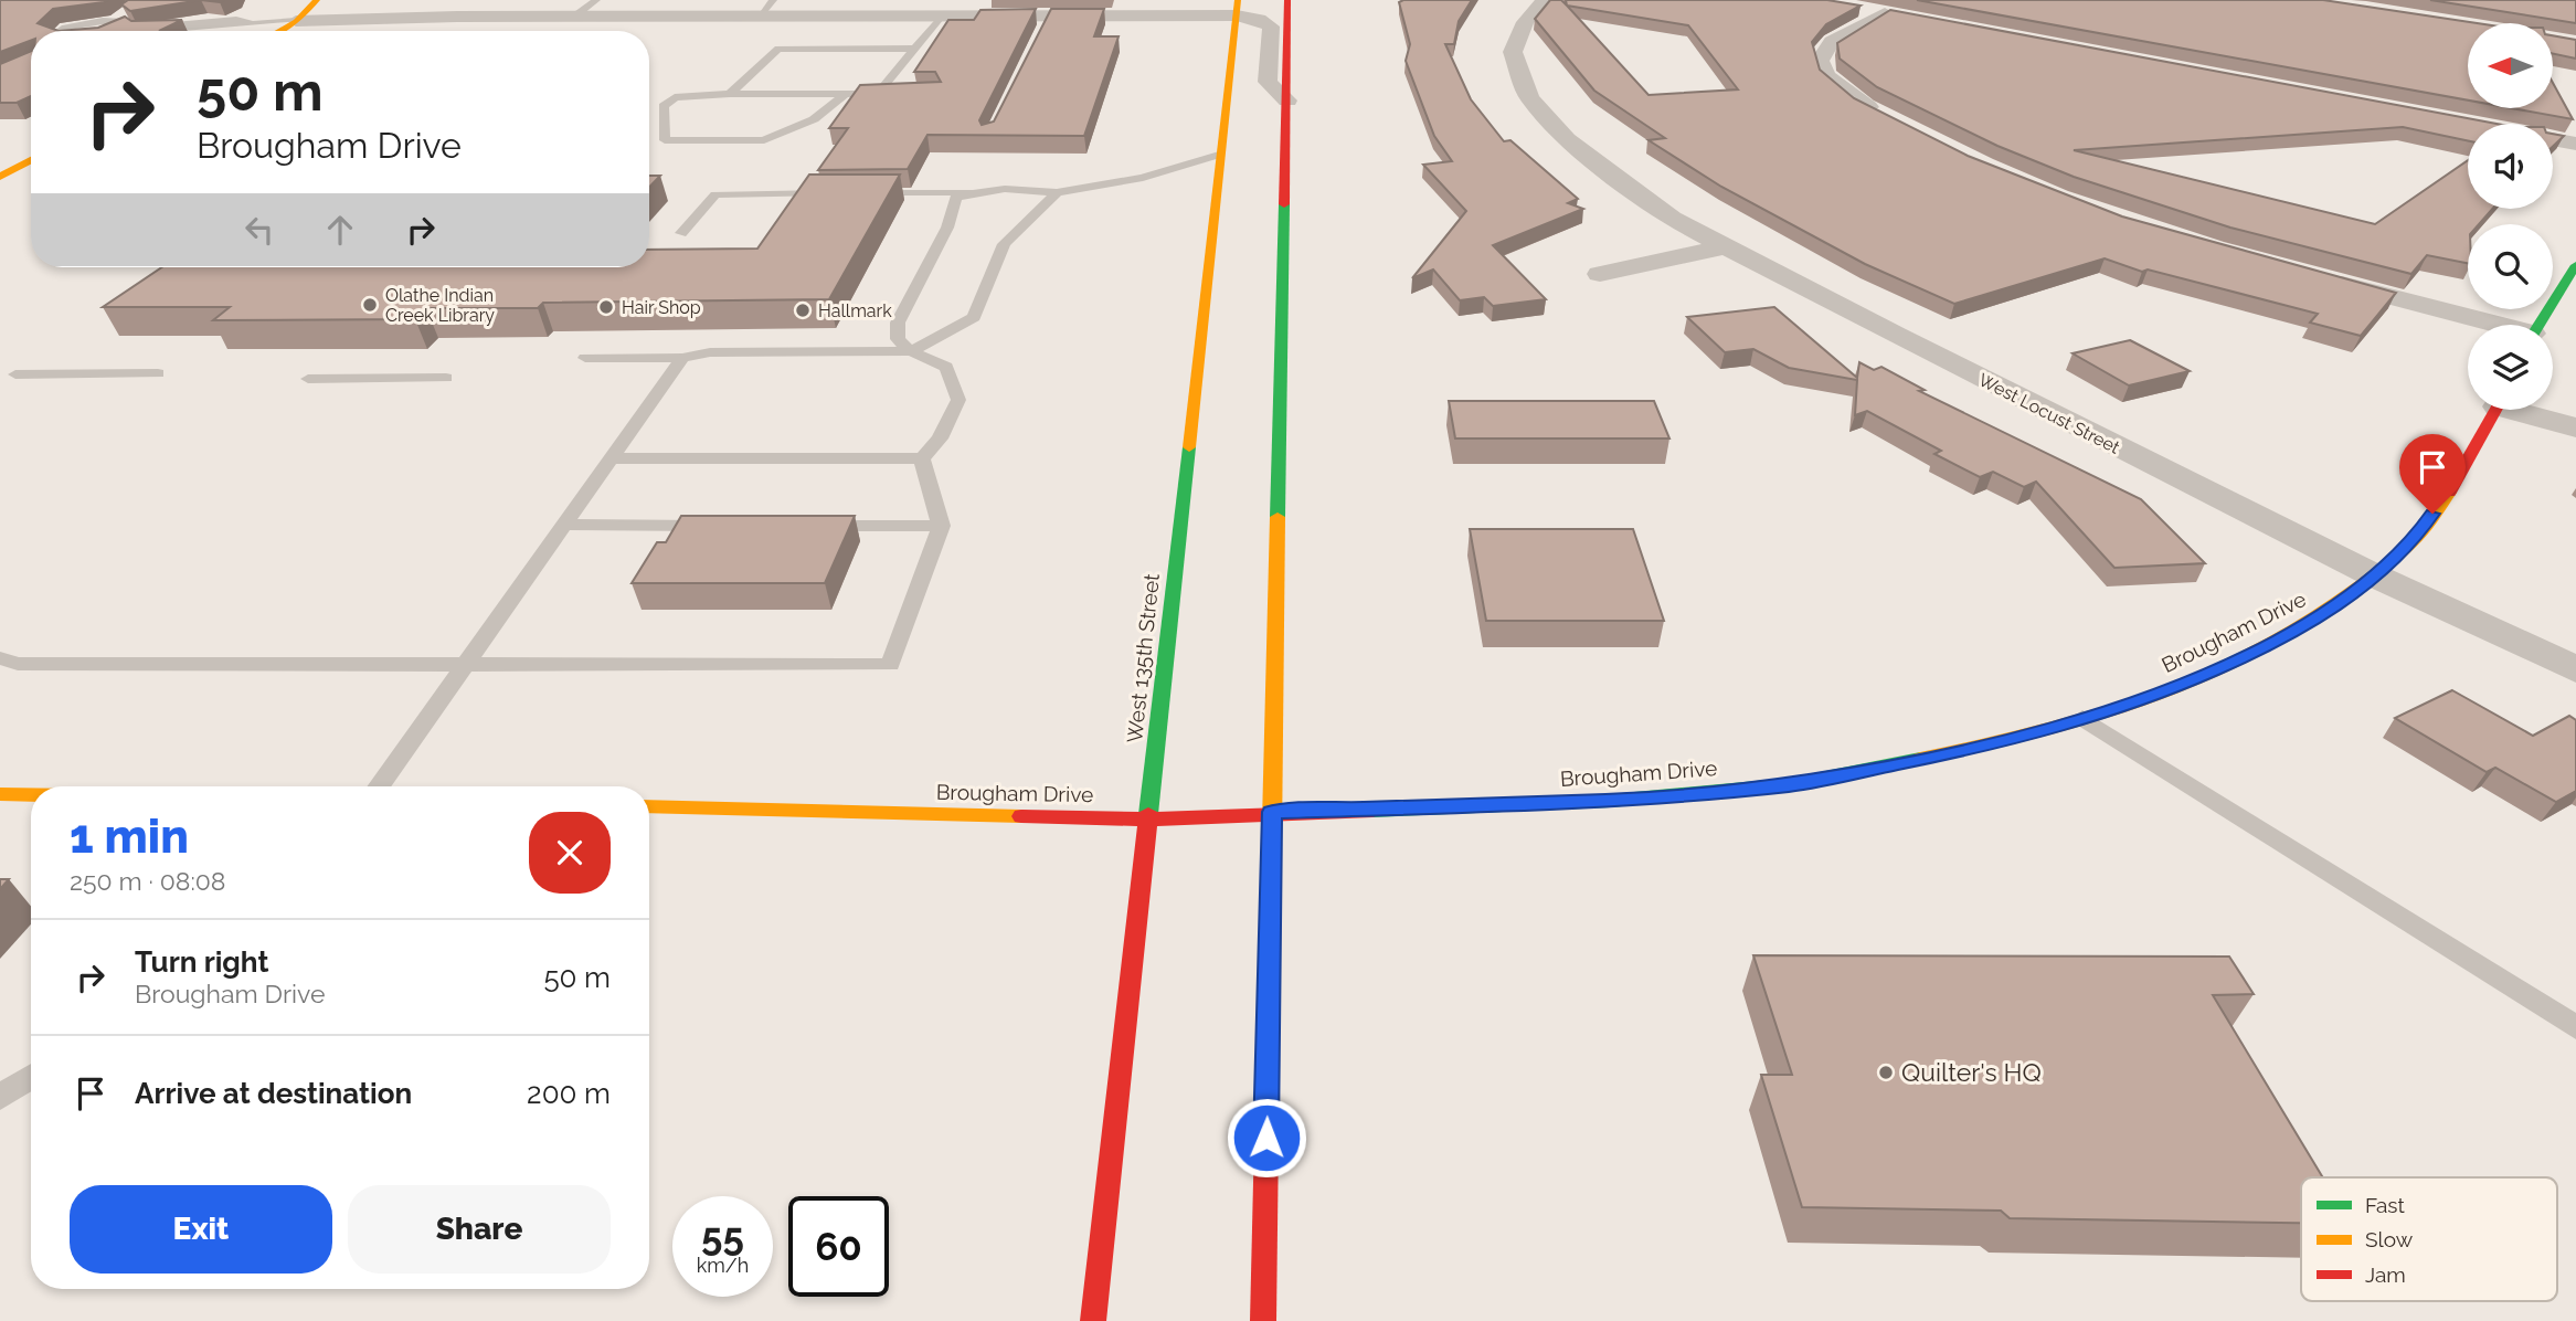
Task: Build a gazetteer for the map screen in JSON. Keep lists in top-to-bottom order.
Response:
{
  "streets": {
    "main road": ["Brougham Drive", "West 135th Street"],
    "street": ["West Locust Street"]
  },
  "crossings": [
    ["West Locust Street", "Brougham Drive"],
    ["Brougham Drive", "West 135th Street"]
  ],
  "places": [
    "Olathe Indian Creek Library",
    "Hair Shop",
    "Hallmark",
    "Quilter's HQ"
  ],
  "legend": ["Fast", "Slow", "Jam"],
  "north": "left",
  "page": {
    "turn": ["50 m", "Brougham Drive"],
    "heading": ["1 min", "250 m · 08:08"],
    "list": [
      {
        "name": "Turn right",
        "note": "Brougham Drive",
        "value": "50 m"
      },
      {
        "name": "Arrive at destination",
        "value": "200 m"
      }
    ],
    "buttons": ["Exit", "Share"],
    "speed": "55 km/h",
    "limit": "60"
  }
}
